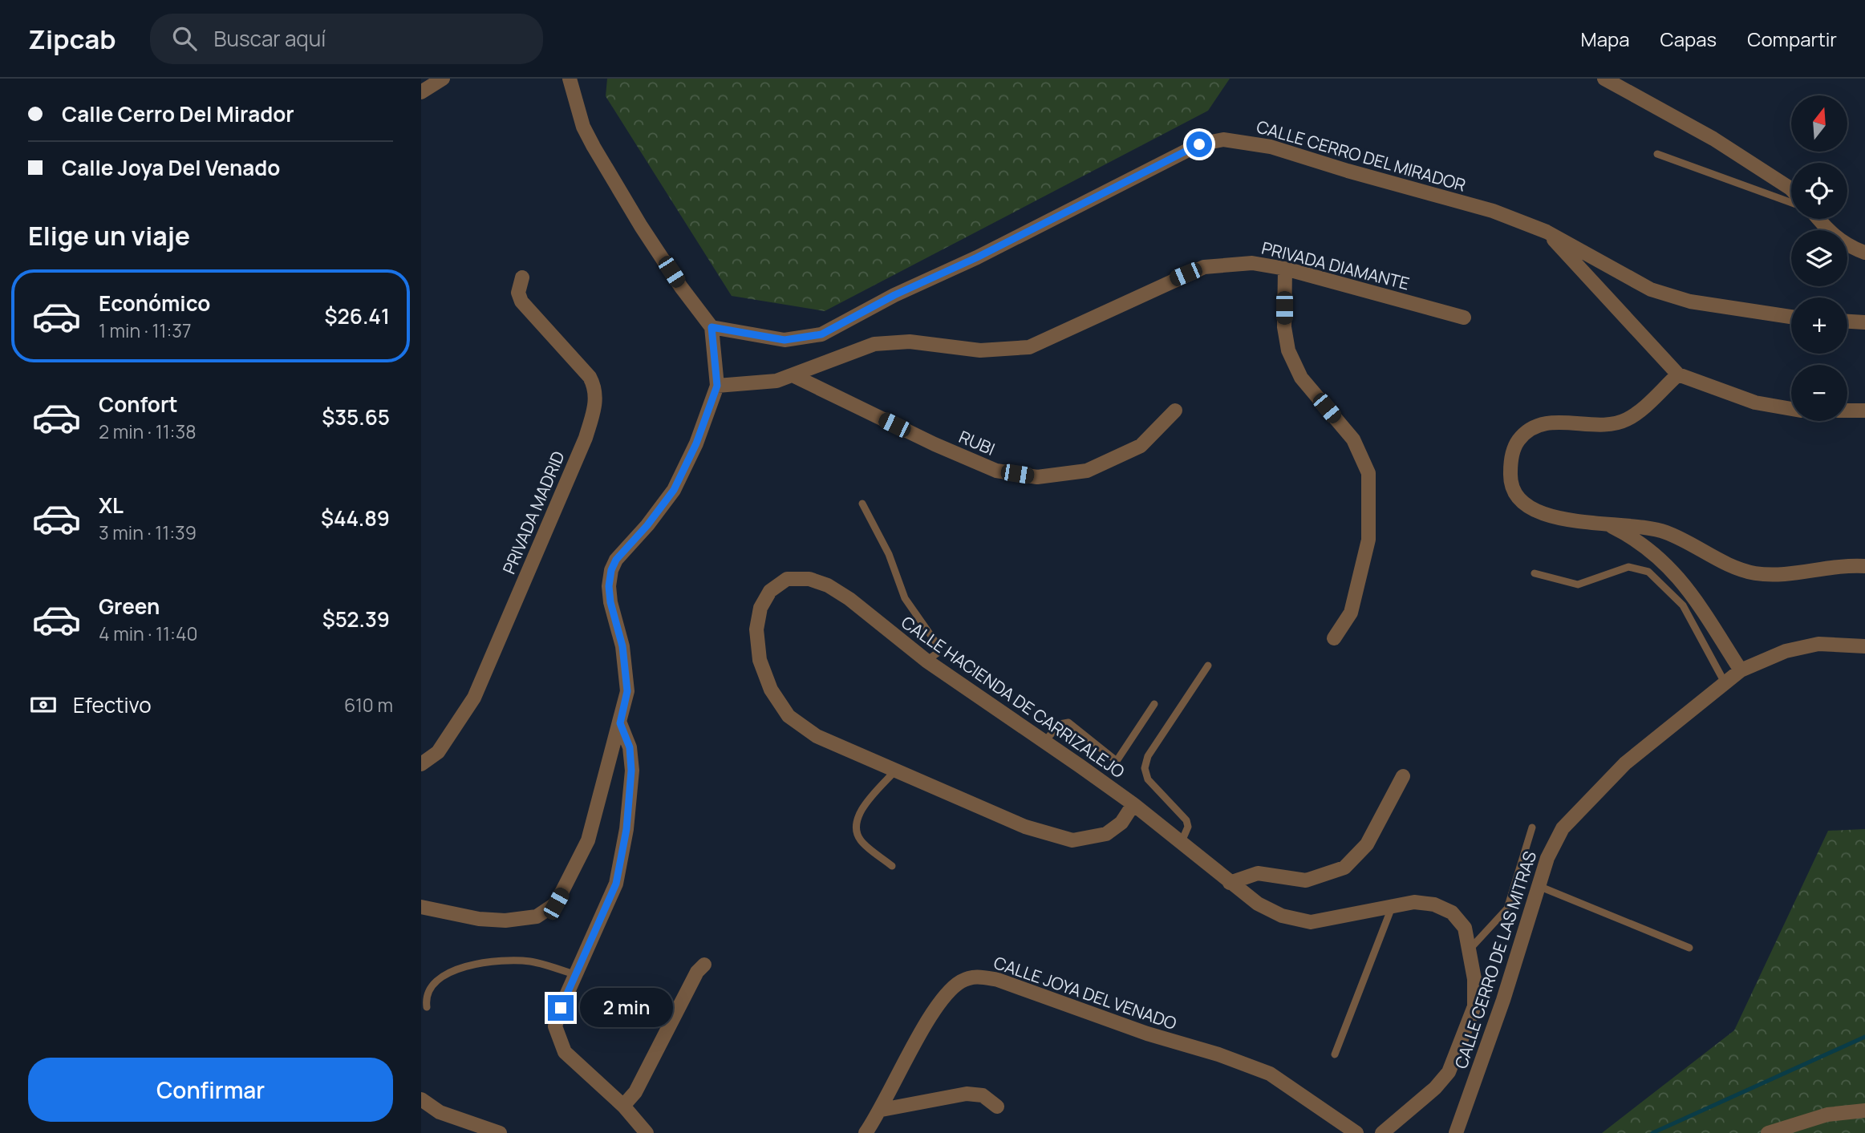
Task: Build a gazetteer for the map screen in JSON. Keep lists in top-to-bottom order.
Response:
{
  "streets": {
    "street": [
      "CALLE CERRO DEL MIRADOR",
      "PRIVADA DIAMANTE",
      "RUBI",
      "PRIVADA MADRID",
      "CALLE HACIENDA DE CARRIZALEJO",
      "CALLE CERRO DE LAS MITRAS",
      "CALLE JOYA DEL VENADO"
    ]
  },
  "crossings": [
    ["PRIVADA DIAMANTE", "RUBI"]
  ],
  "north": "top",
  "page": {
    "header": "Zipcab",
    "search": "Buscar aquí",
    "nav": ["Mapa", "Capas", "Compartir"],
    "banner": ["Calle Cerro Del Mirador", "Calle Joya Del Venado"],
    "map_buttons": ["+", "−"],
    "heading": "Elige un viaje",
    "list": [
      {
        "name": "Económico",
        "note": "1 min · 11:37",
        "value": "$26.41"
      },
      {
        "name": "Confort",
        "note": "2 min · 11:38",
        "value": "$35.65"
      },
      {
        "name": "XL",
        "note": "3 min · 11:39",
        "value": "$44.89"
      },
      {
        "name": "Green",
        "note": "4 min · 11:40",
        "value": "$52.39"
      }
    ],
    "pay": ["Efectivo", "610 m"],
    "bubble": "2 min",
    "buttons": "Confirmar"
  }
}
